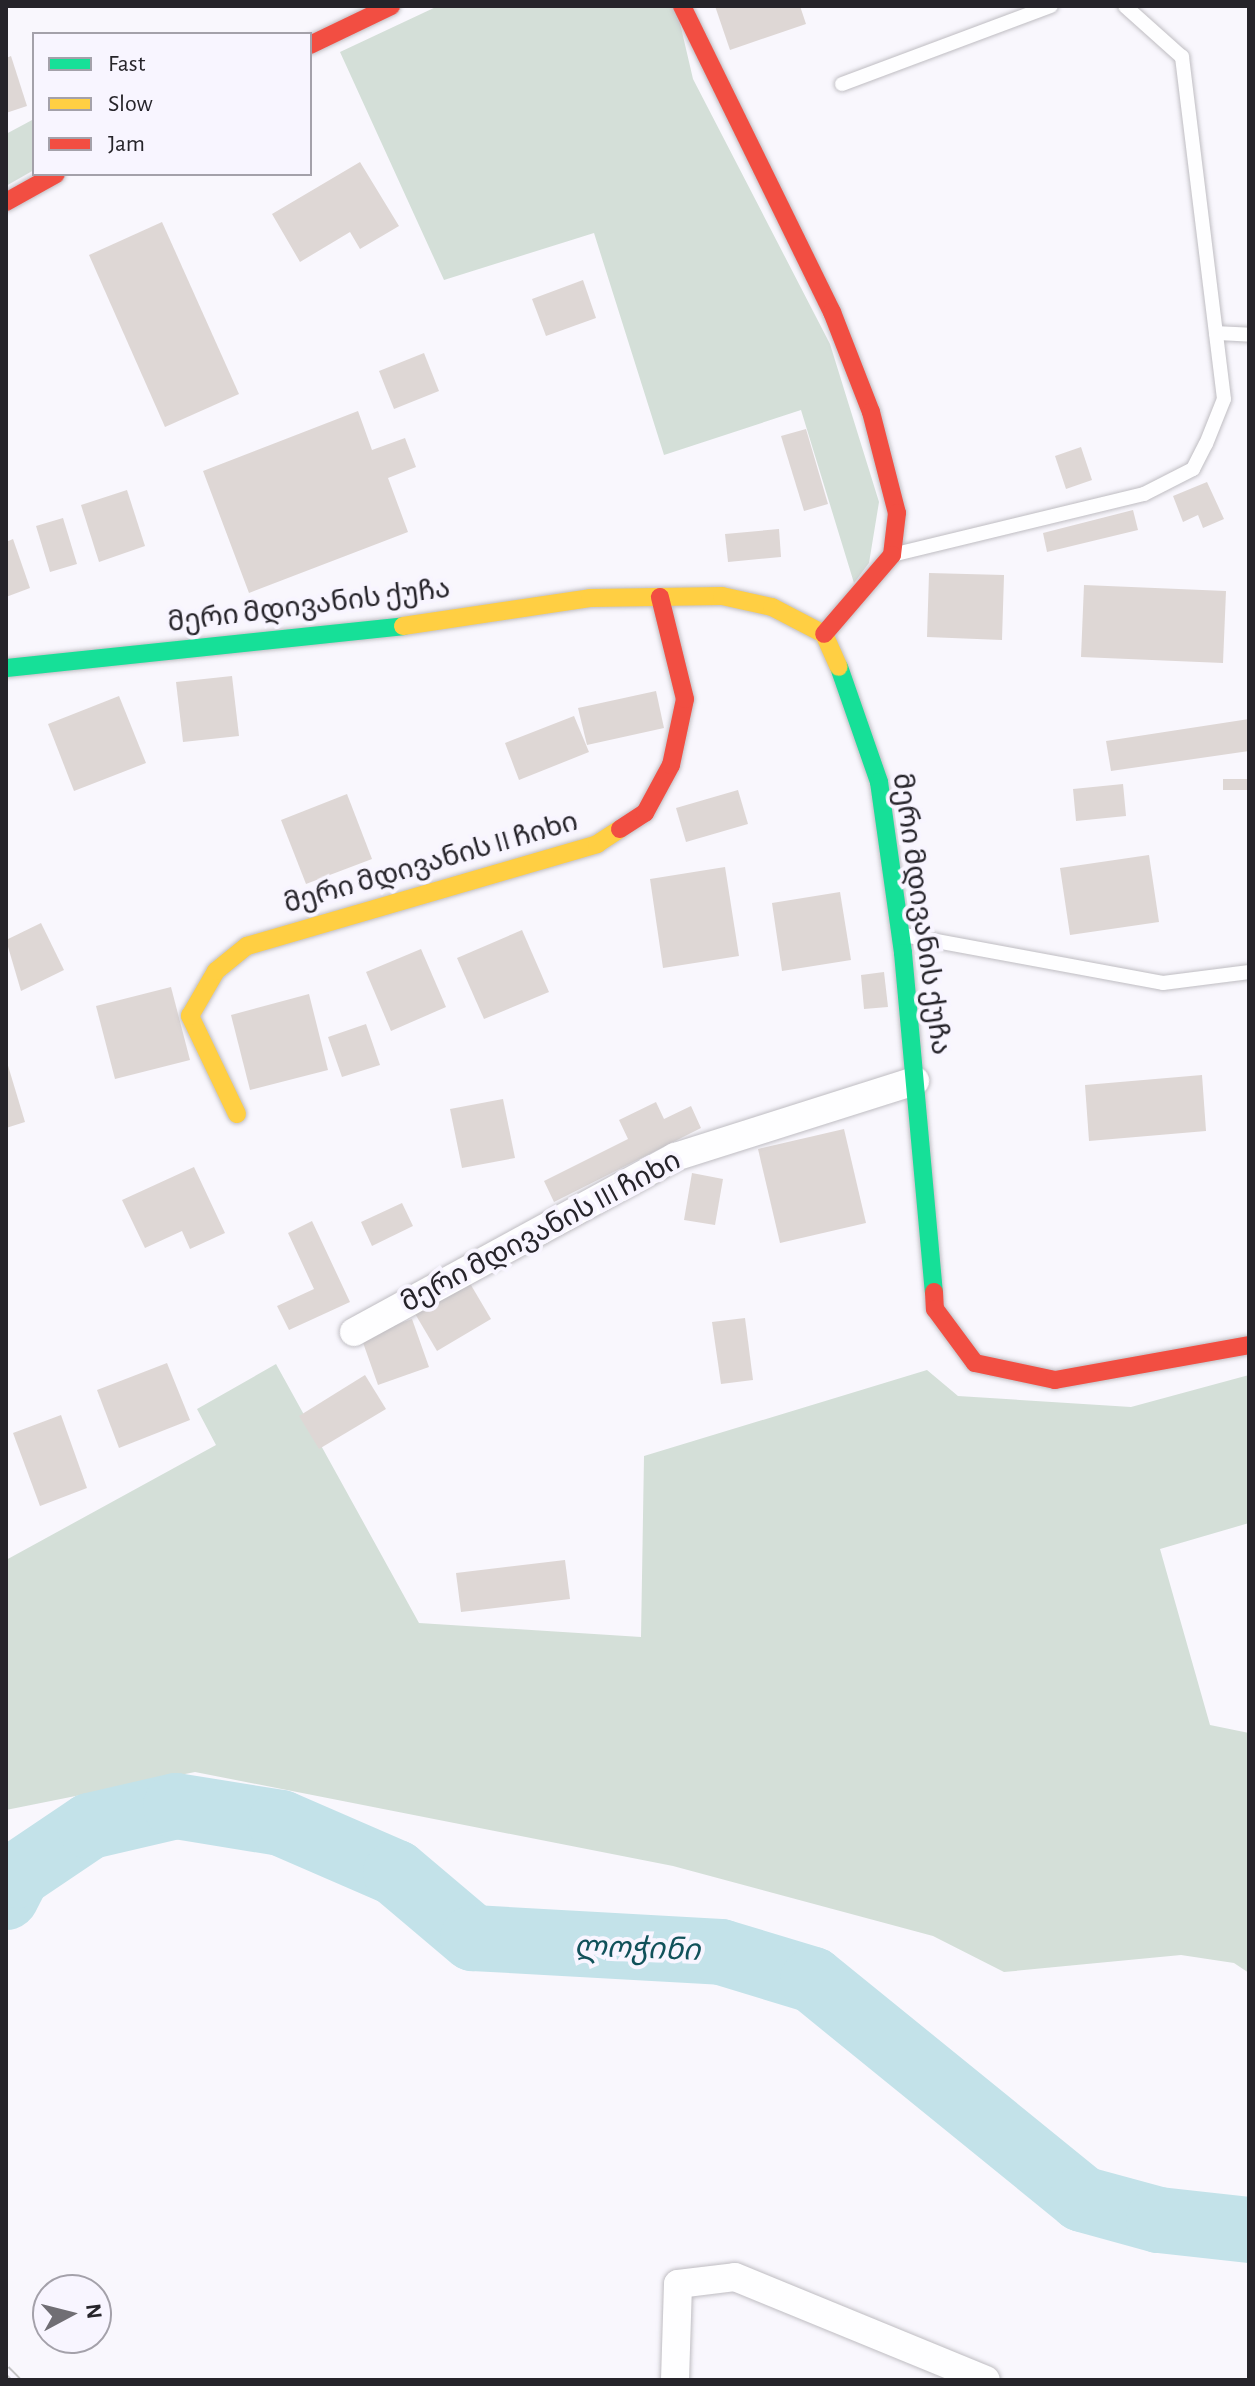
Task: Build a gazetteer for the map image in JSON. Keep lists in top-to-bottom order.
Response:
{
  "streets": {
    "street": ["მერი მდივანის ქუჩა", "მერი მდივანის II ჩიხი", "მერი მდივანის III ჩიხი"]
  },
  "crossings": [
    ["მერი მდივანის ქუჩა", "მერი მდივანის II ჩიხი"],
    ["მერი მდივანის ქუჩა", "მერი მდივანის III ჩიხი"]
  ],
  "water": ["ლოჭინი"],
  "legend": ["Fast", "Slow", "Jam"],
  "north": "right"
}
